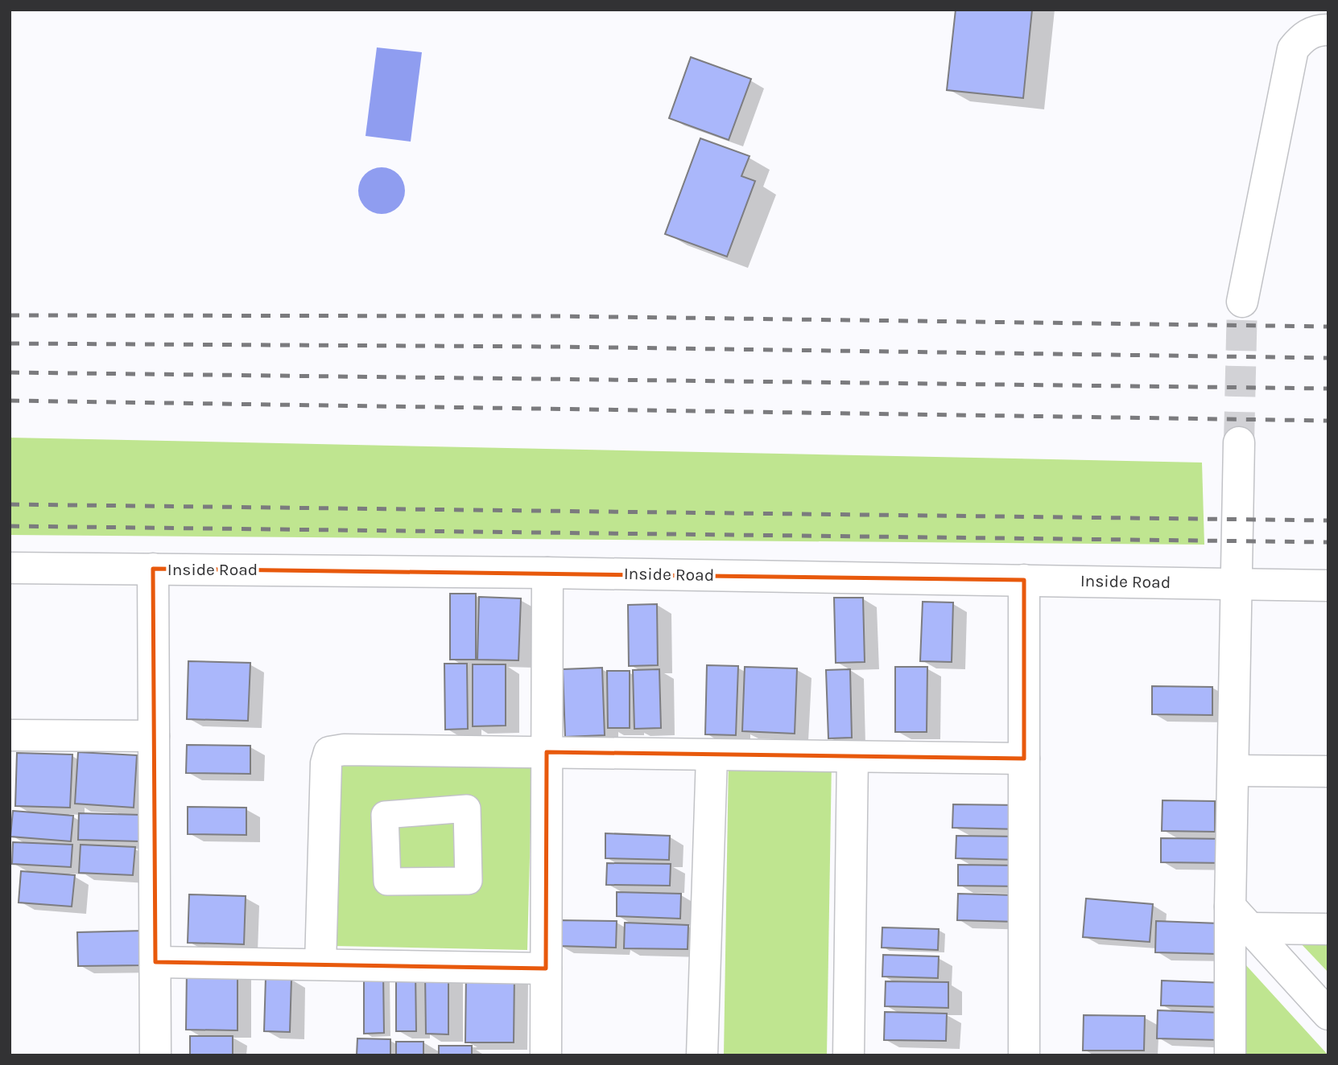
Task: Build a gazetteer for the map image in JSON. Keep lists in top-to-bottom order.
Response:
{
  "streets": {
    "street": ["Inside Road"]
  }
}
